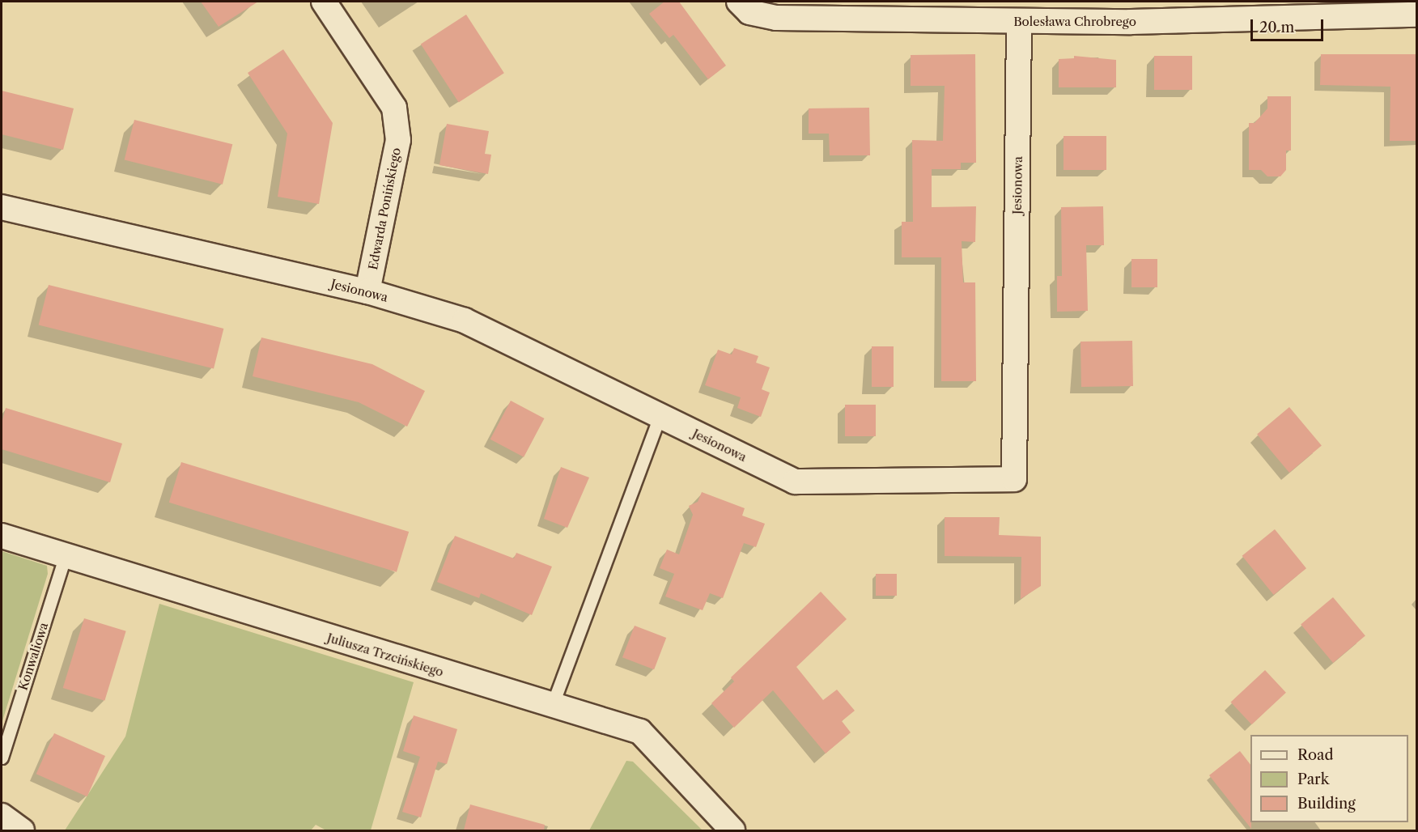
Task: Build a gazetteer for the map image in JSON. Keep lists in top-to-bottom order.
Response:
{
  "streets": {
    "street": [
      "Bolesława Chrobrego",
      "Jesionowa",
      "Edwarda Ponińskiego",
      "Juliusza Trzcińskiego"
    ],
    "lane": ["Konwaliowa"]
  },
  "crossings": [
    ["Bolesława Chrobrego", "Jesionowa"],
    ["Jesionowa", "Edwarda Ponińskiego"],
    ["Juliusza Trzcińskiego", "Konwaliowa"]
  ],
  "legend": ["Road", "Park", "Building"],
  "scale_bar": "20 m"
}
